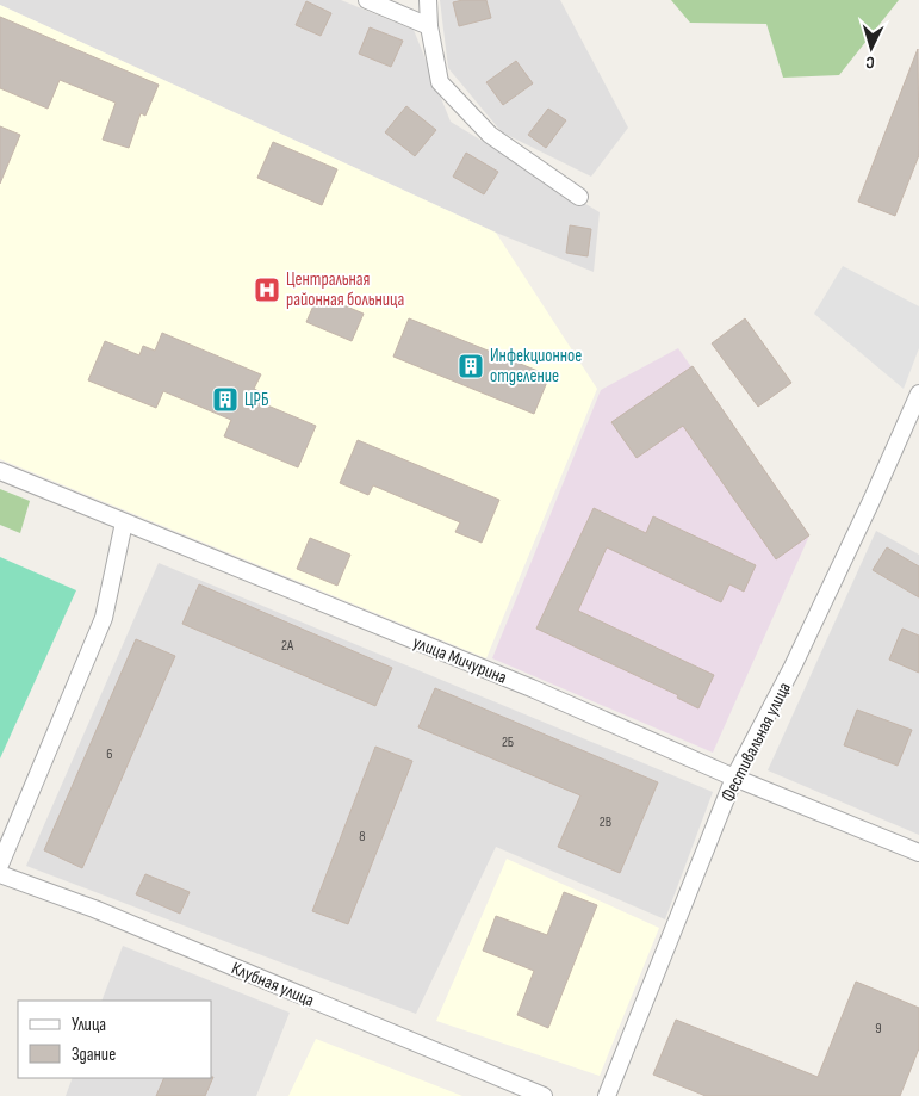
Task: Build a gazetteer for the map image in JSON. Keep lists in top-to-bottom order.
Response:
{
  "streets": {
    "street": ["улица Мичурина", "Фестивальная улица", "Клубная улица"]
  },
  "crossings": [
    ["улица Мичурина", "Фестивальная улица"]
  ],
  "places": {
    "hospital": ["Центральная районная больница"],
    "building": ["Инфекционное отделение", "ЦРБ"]
  },
  "house_numbers": [
    "2А",
    "2Б",
    "6",
    "2В",
    "8",
    "9"
  ],
  "legend": ["Улица", "Здание"],
  "north": "bottom"
}
